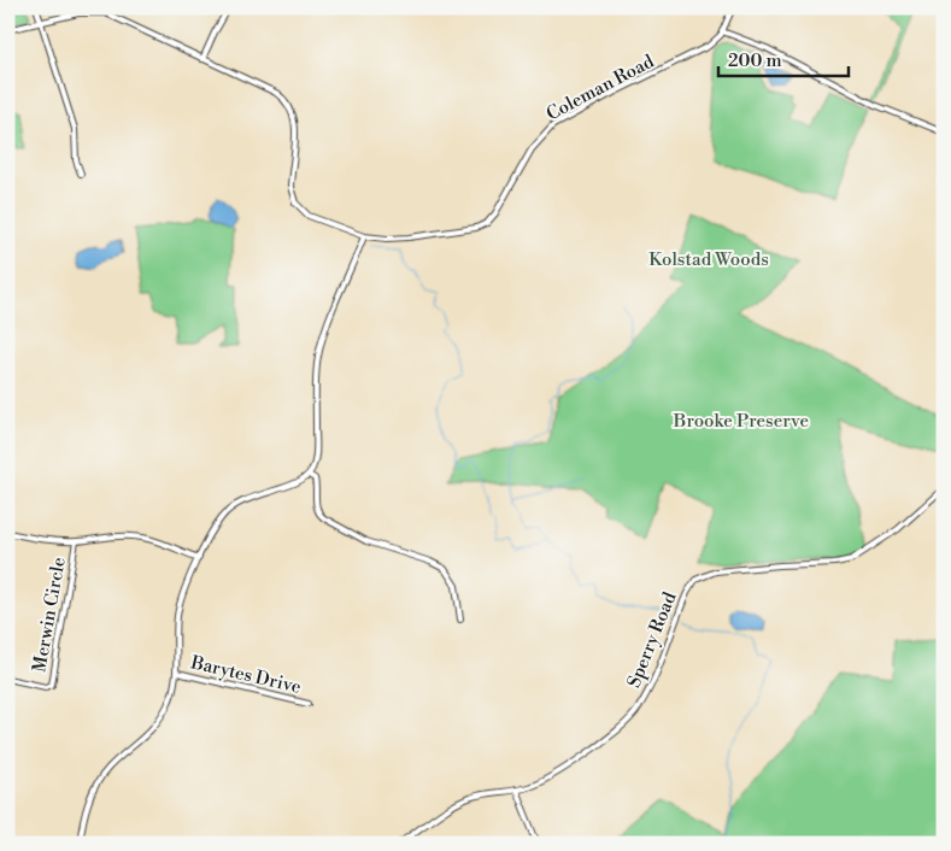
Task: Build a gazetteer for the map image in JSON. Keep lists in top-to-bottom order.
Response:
{
  "streets": {
    "street": [
      "Coleman Road",
      "Merwin Circle",
      "Sperry Road",
      "Barytes Drive"
    ]
  },
  "parks": ["Kolstad Woods", "Brooke Preserve"],
  "scale_bar": "200 m"
}
